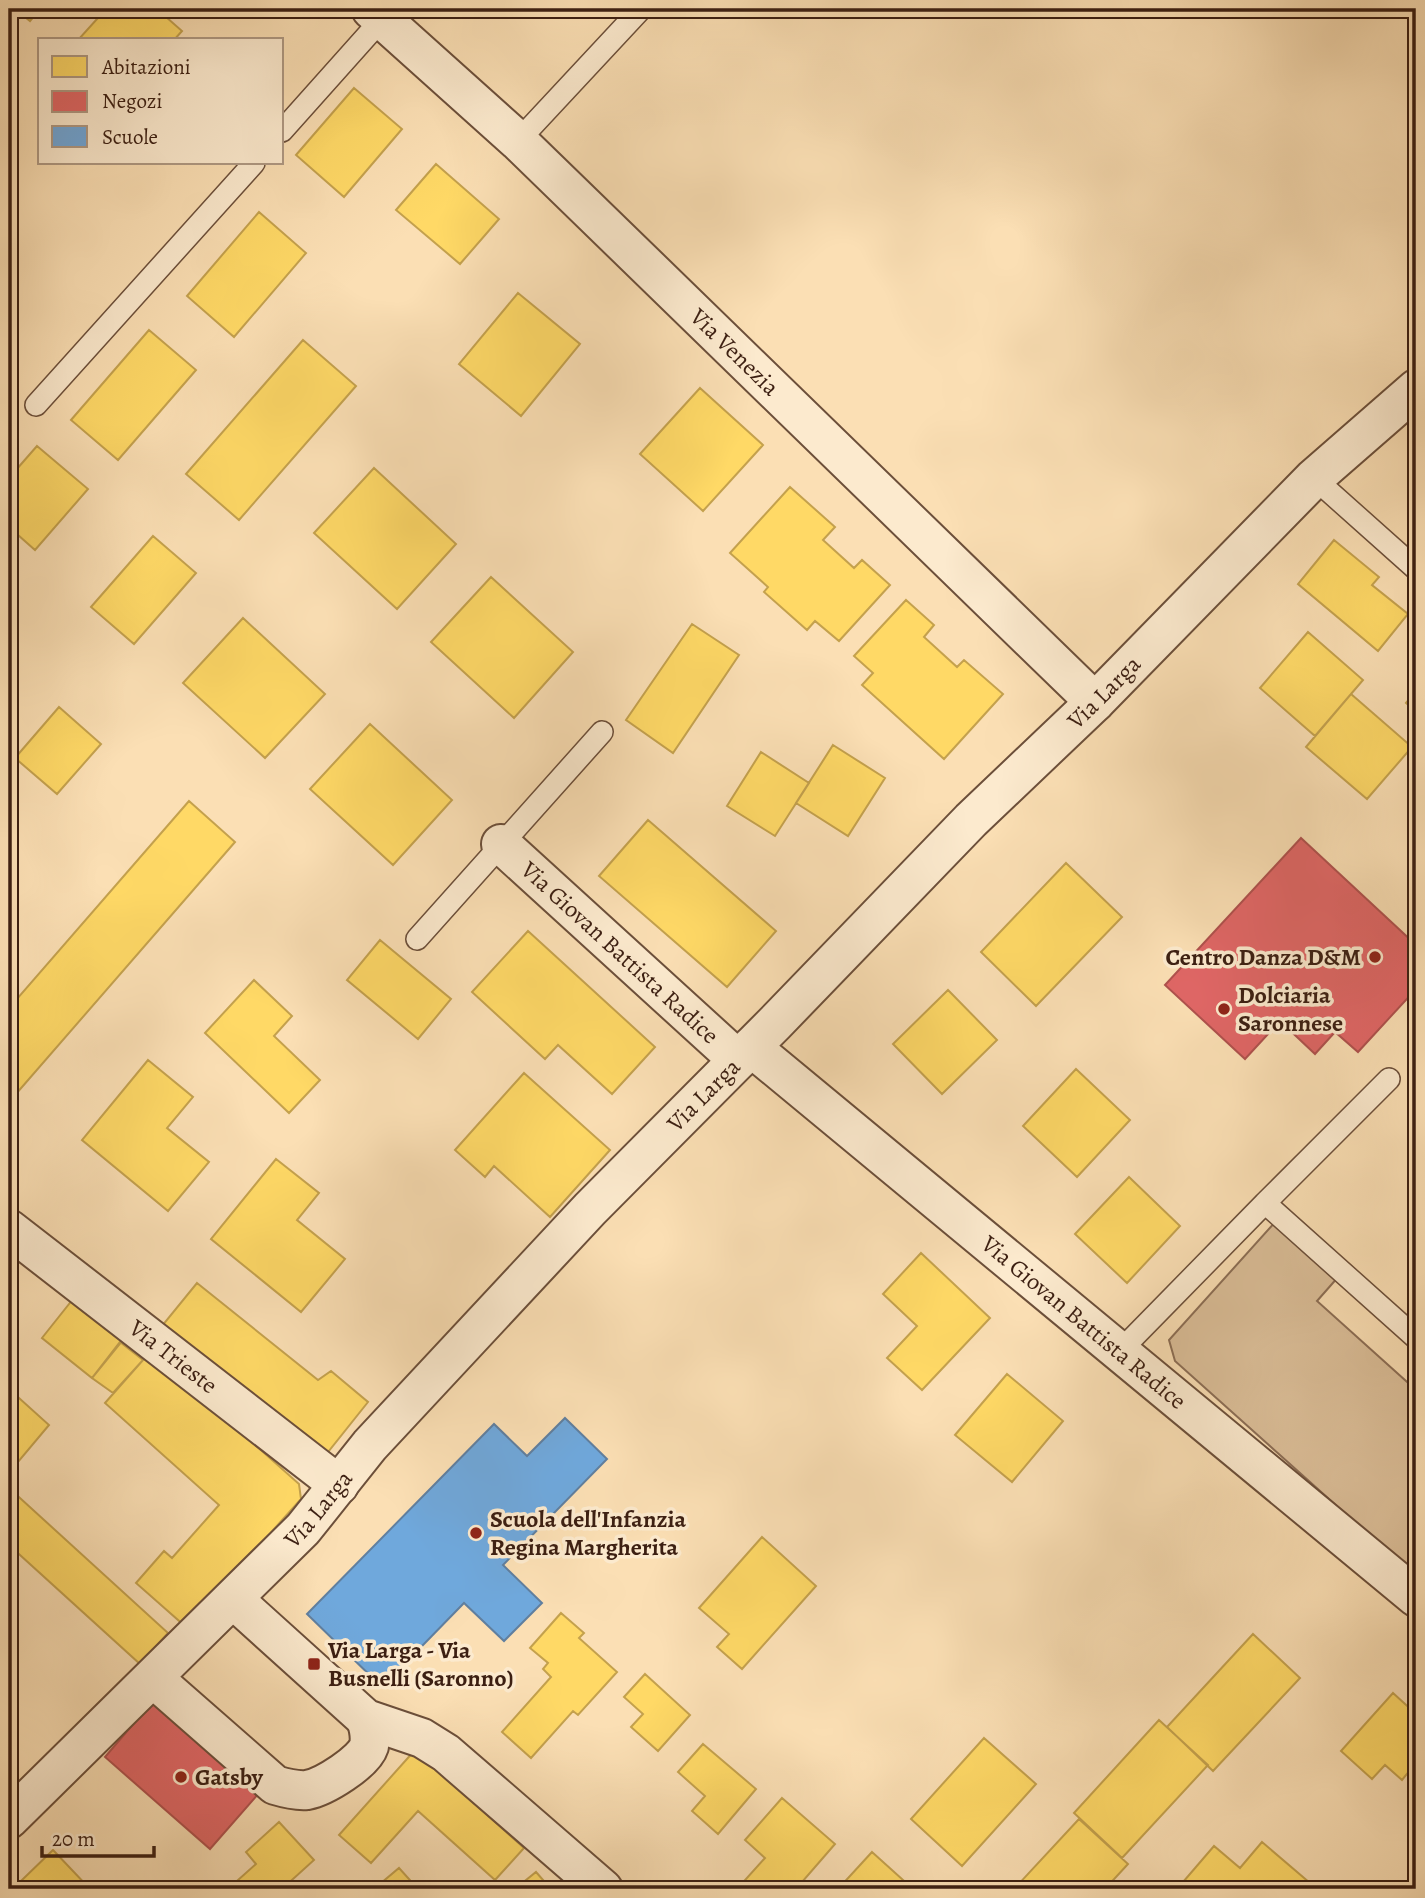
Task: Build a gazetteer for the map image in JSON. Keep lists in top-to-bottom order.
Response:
{
  "streets": {
    "street": [
      "Via Venezia",
      "Via Larga",
      "Via Giovan Battista Radice",
      "Via Trieste"
    ]
  },
  "crossings": [
    ["Via Venezia", "Via Larga"],
    ["Via Larga", "Via Giovan Battista Radice"],
    ["Via Larga", "Via Trieste"]
  ],
  "places": {
    "other": [
      "Centro Danza D&M",
      "Dolciaria Saronnese",
      "Scuola dell'Infanzia Regina Margherita",
      "Gatsby"
    ],
    "transit": ["Via Larga - Via Busnelli (Saronno)"]
  },
  "legend": ["Abitazioni", "Negozi", "Scuole"],
  "scale_bar": "20 m"
}
